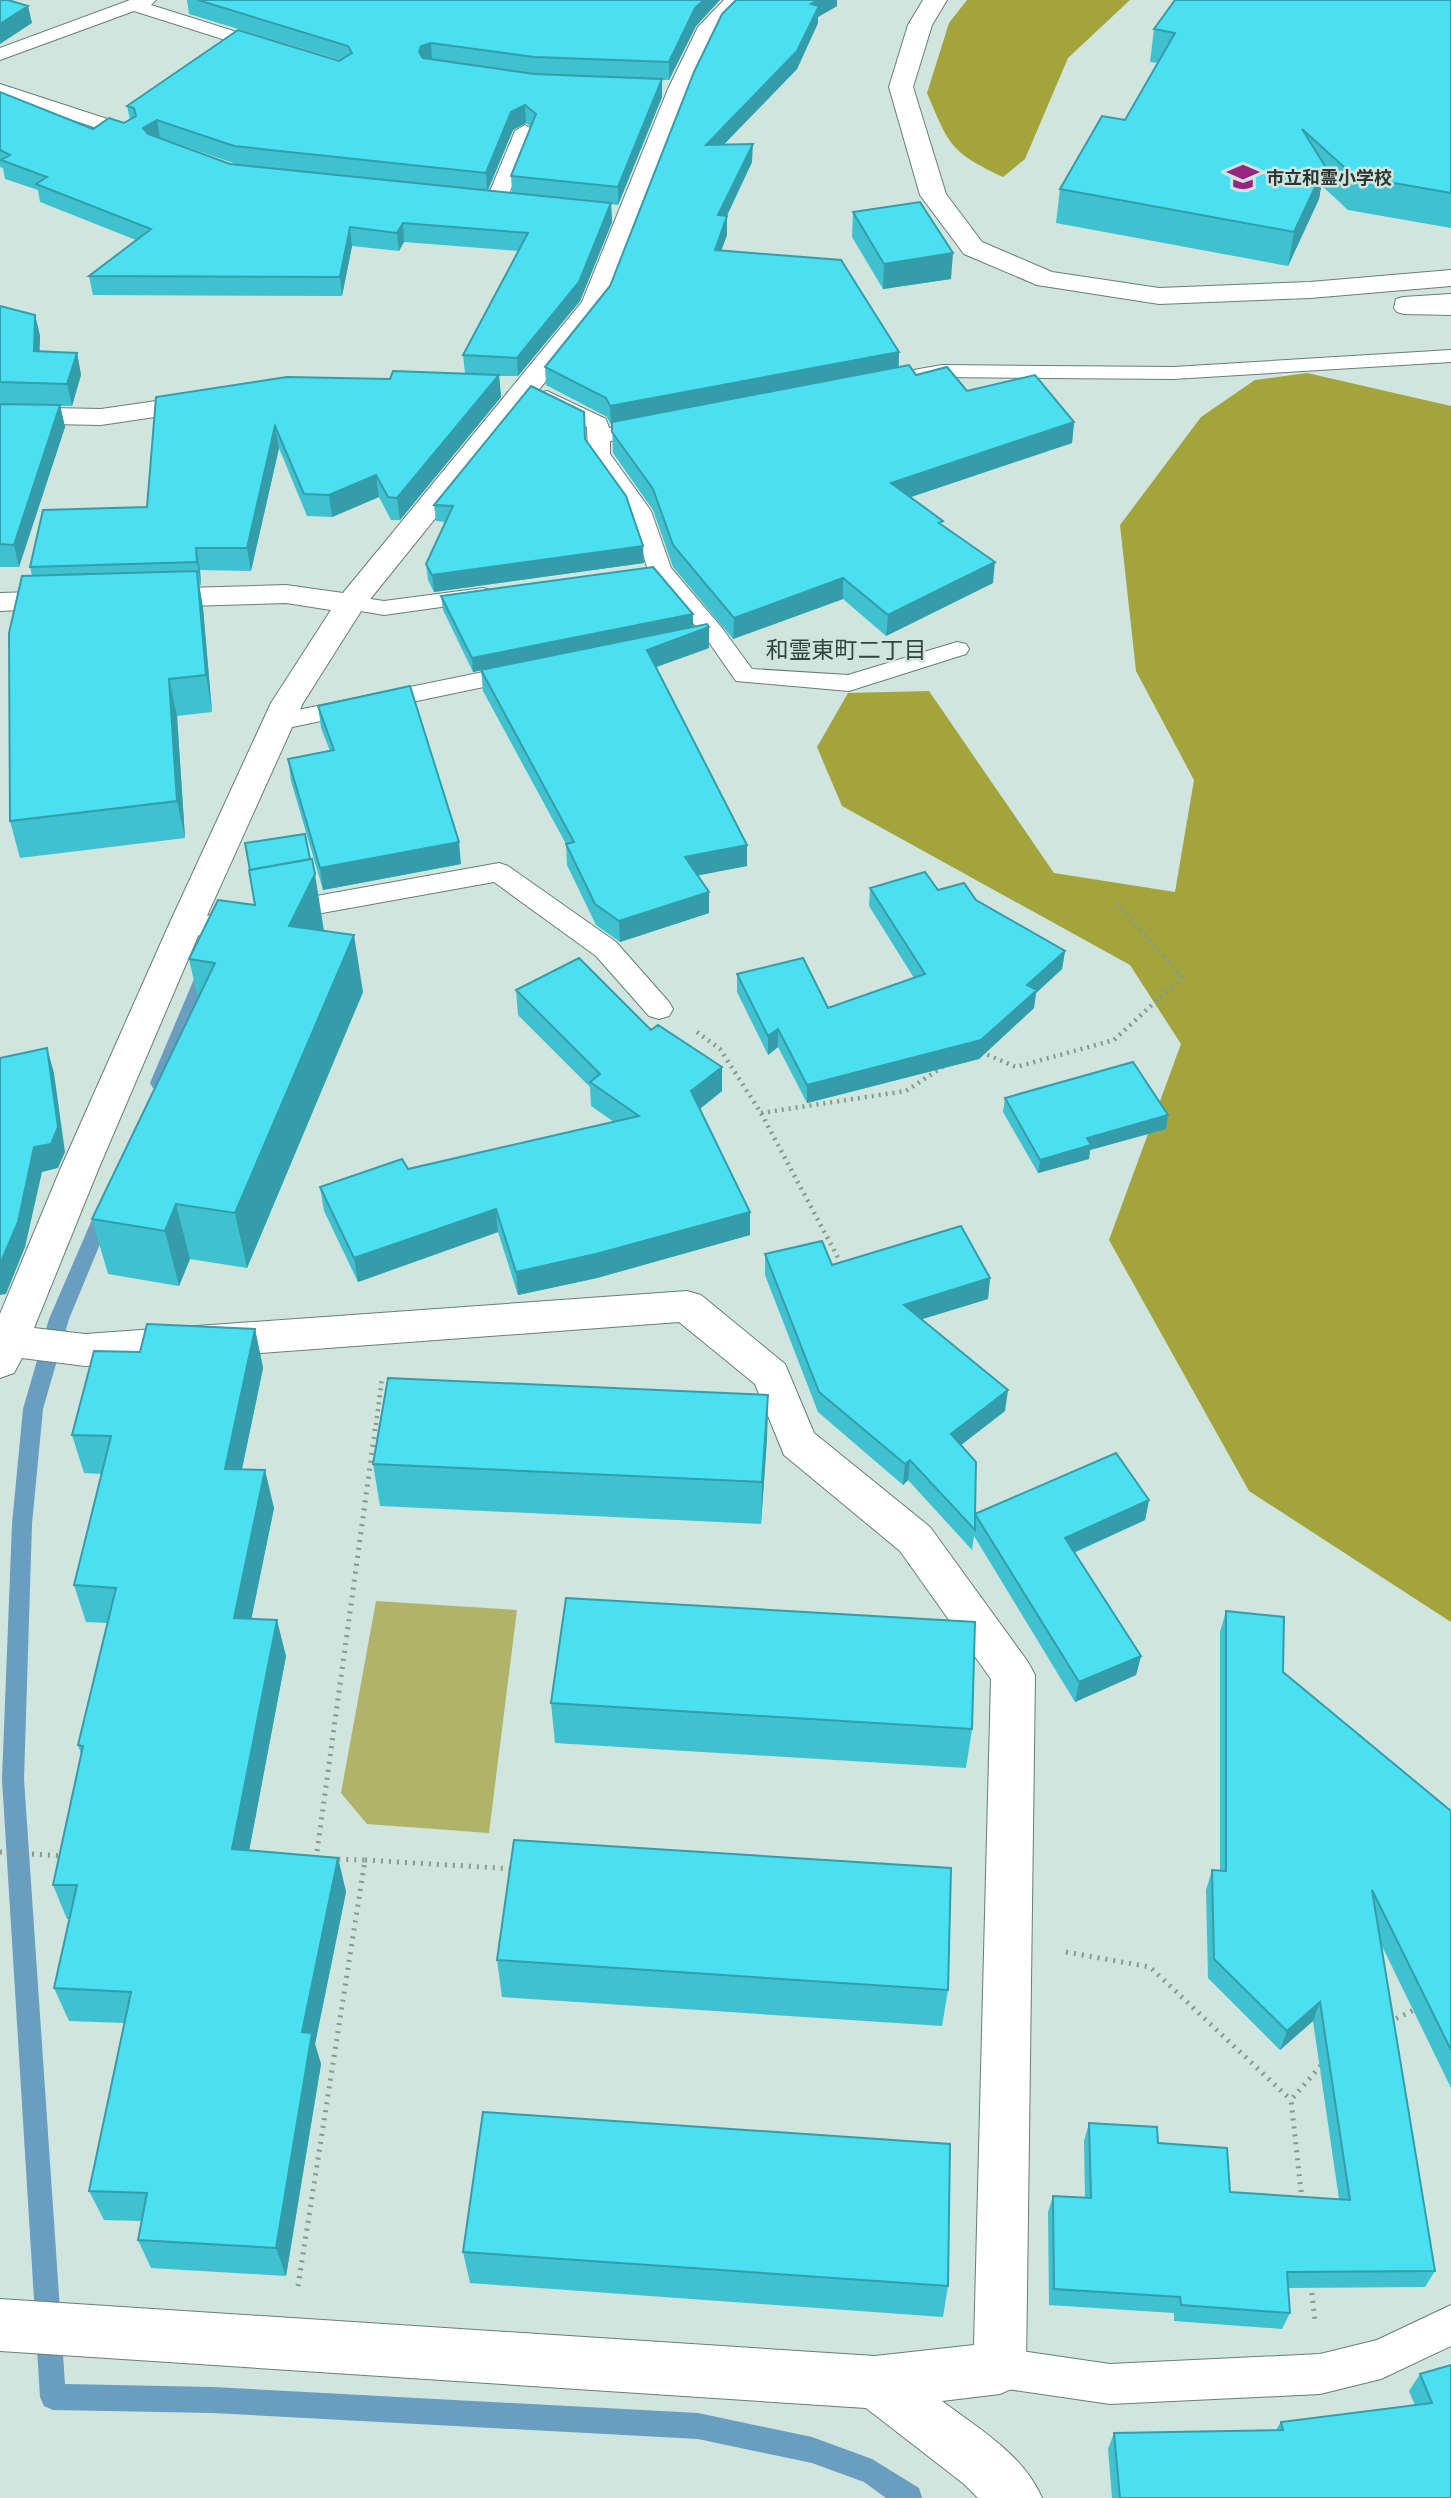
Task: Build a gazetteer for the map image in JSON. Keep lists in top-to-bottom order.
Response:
{
  "districts": ["和霊東町二丁目"],
  "places": {
    "school or university": ["市立和霊小学校"]
  }
}
